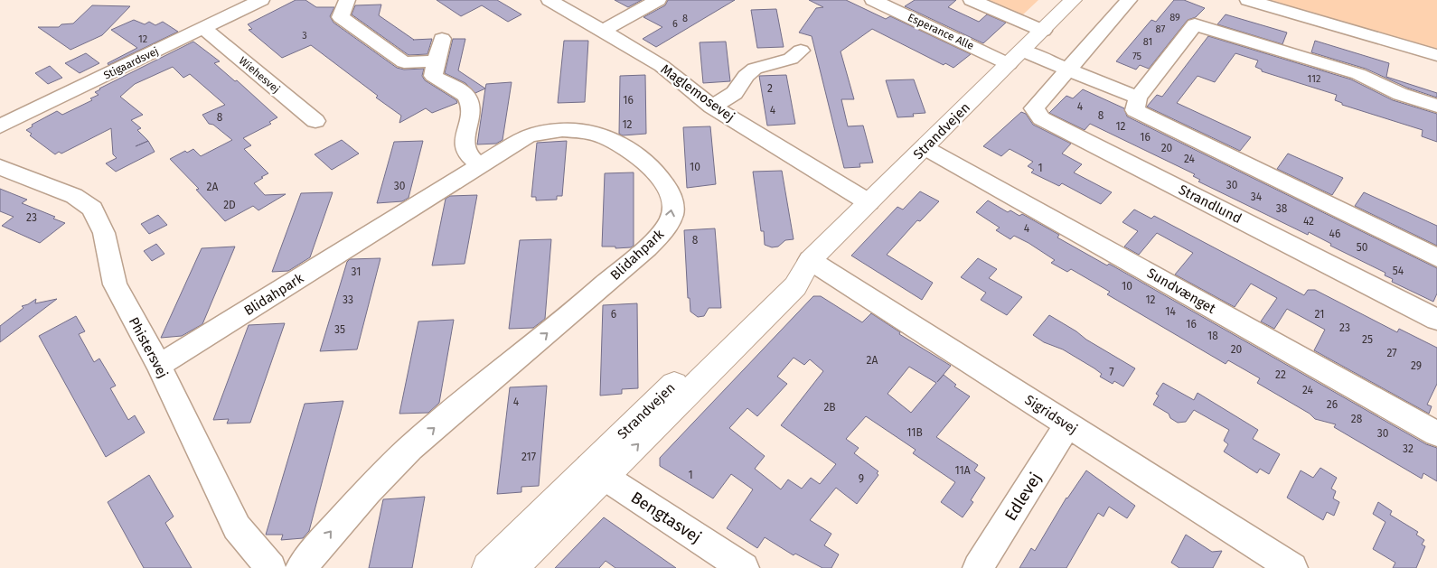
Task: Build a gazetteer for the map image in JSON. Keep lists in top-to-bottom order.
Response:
{
  "streets": {
    "main road": ["Strandvejen"],
    "street": [
      "Esperance Alle",
      "Stigaardsvej",
      "Wiehesvej",
      "Maglemosevej",
      "Strandlund",
      "Blidahpark",
      "Sundvænget",
      "Phistersvej",
      "Sigridsvej",
      "Edlevej",
      "Bengtasvej"
    ]
  },
  "crossings": [
    ["Esperance Alle", "Strandvejen"],
    ["Stigaardsvej", "Wiehesvej"],
    ["Maglemosevej", "Strandvejen"],
    ["Strandvejen", "Sundvænget"],
    ["Strandvejen", "Sigridsvej"],
    ["Strandvejen", "Bengtasvej"],
    ["Blidahpark", "Phistersvej"],
    ["Sigridsvej", "Edlevej"]
  ],
  "house_numbers": [
    "89",
    "8",
    "6",
    "87",
    "3",
    "12",
    "81",
    "75",
    "112",
    "2",
    "16",
    "4",
    "4",
    "8",
    "8",
    "12",
    "12",
    "16",
    "20",
    "24",
    "10",
    "1",
    "30",
    "30",
    "2A",
    "34",
    "2D",
    "38",
    "23",
    "42",
    "4",
    "46",
    "8",
    "50",
    "54",
    "31",
    "10",
    "33",
    "12",
    "14",
    "6",
    "21",
    "16",
    "23",
    "35",
    "18",
    "25",
    "20",
    "27",
    "2A",
    "29",
    "7",
    "22",
    "24",
    "4",
    "26",
    "2B",
    "28",
    "11B",
    "30",
    "32",
    "217",
    "11A",
    "1",
    "9"
  ]
}
